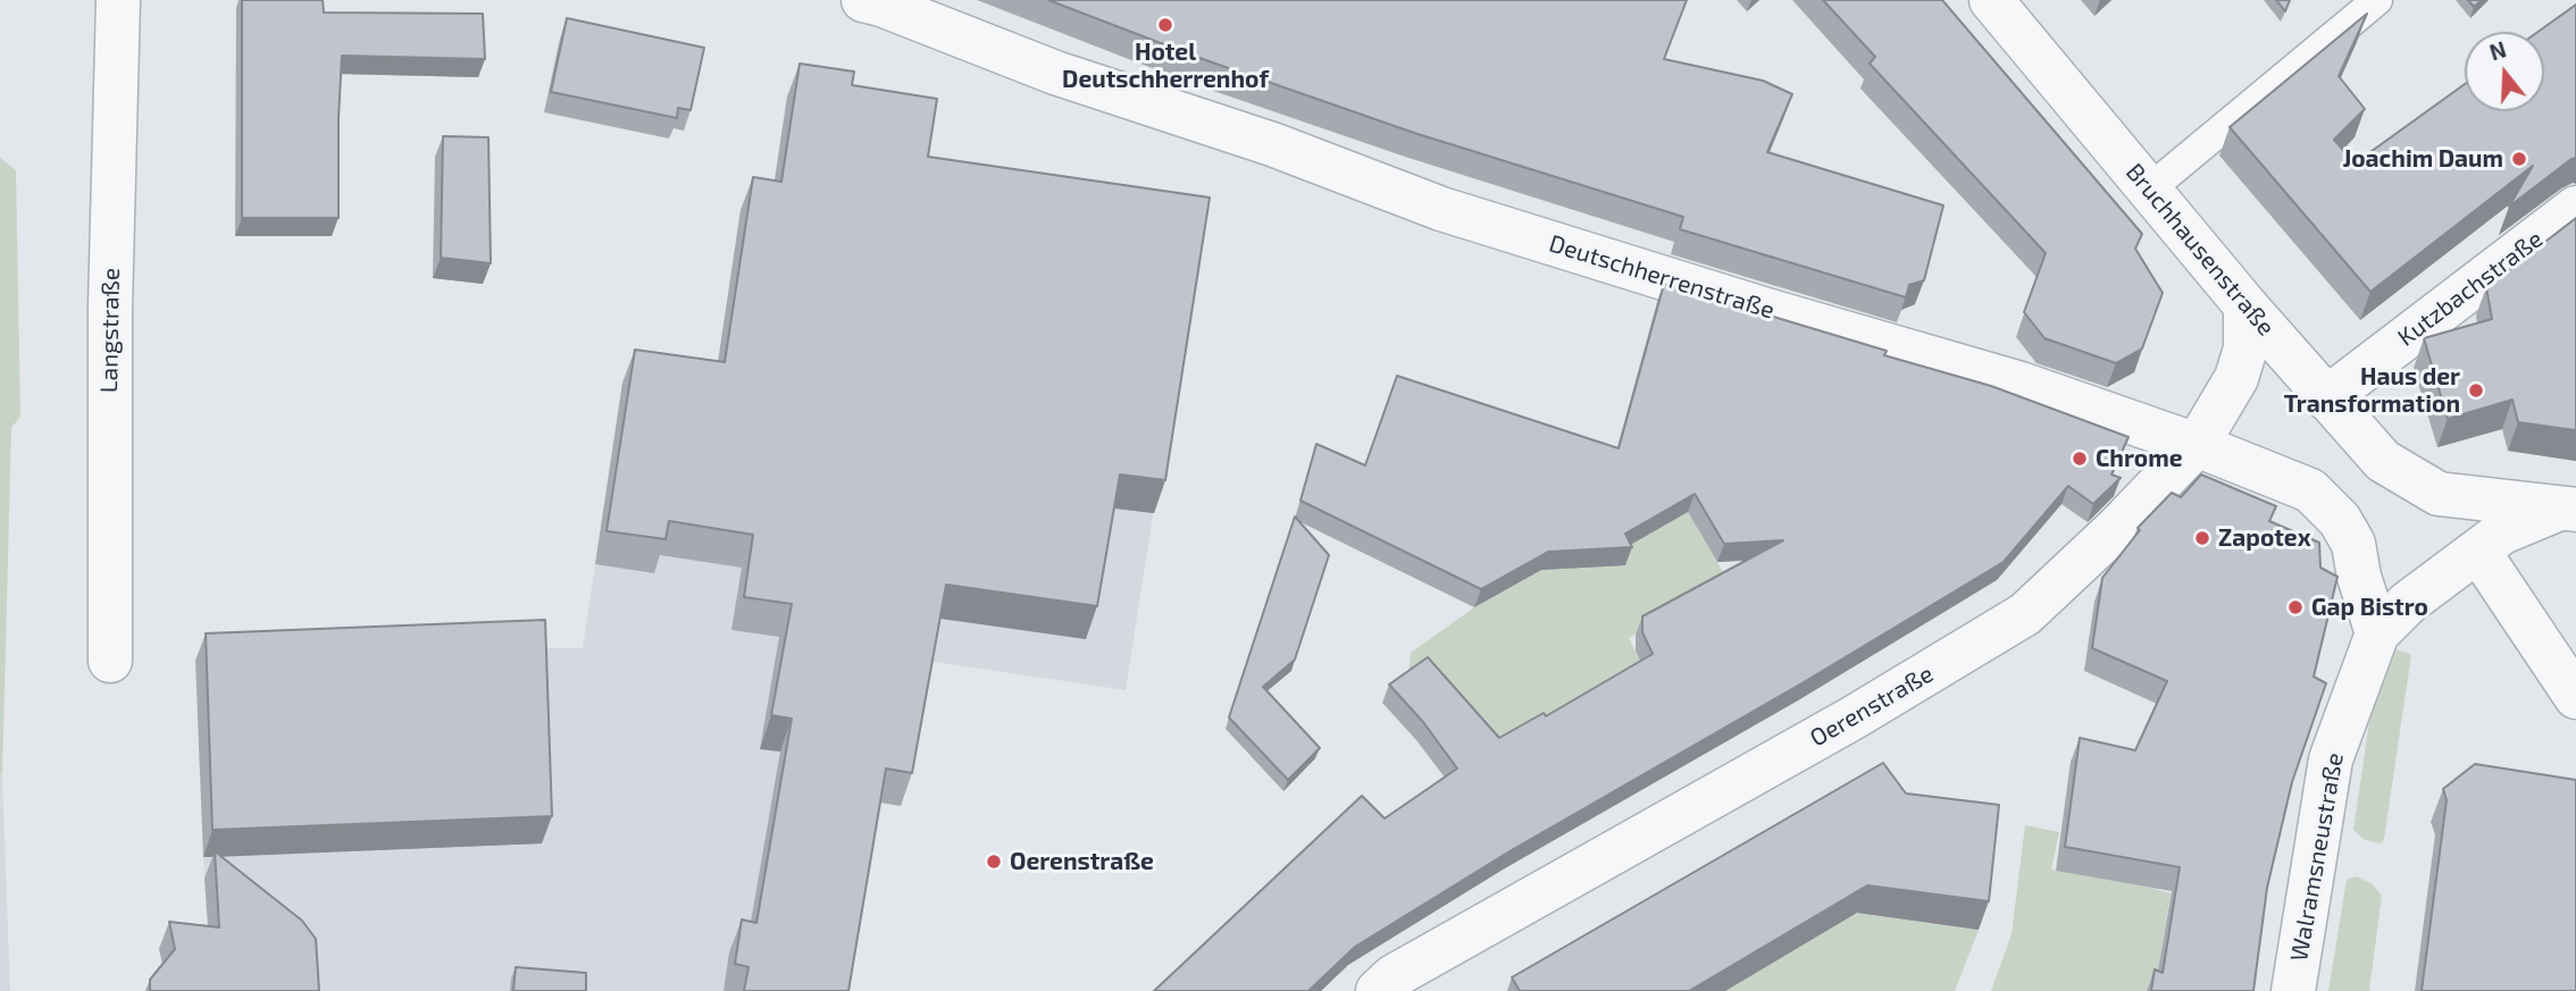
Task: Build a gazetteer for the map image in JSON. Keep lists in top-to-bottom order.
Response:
{
  "streets": {
    "street": [
      "Bruchhausenstraße",
      "Deutschherrenstraße",
      "Kutzbachstraße",
      "Langstraße",
      "Oerenstraße",
      "Walramsneustraße"
    ]
  },
  "crossings": [
    ["Bruchhausenstraße", "Kutzbachstraße"],
    ["Bruchhausenstraße", "Oerenstraße"],
    ["Deutschherrenstraße", "Oerenstraße"],
    ["Deutschherrenstraße", "Walramsneustraße"]
  ],
  "places": [
    "Hotel Deutschherrenhof",
    "Joachim Daum",
    "Haus der Transformation",
    "Chrome",
    "Zapotex",
    "Gap Bistro",
    "Oerenstraße"
  ],
  "north": "top"
}
